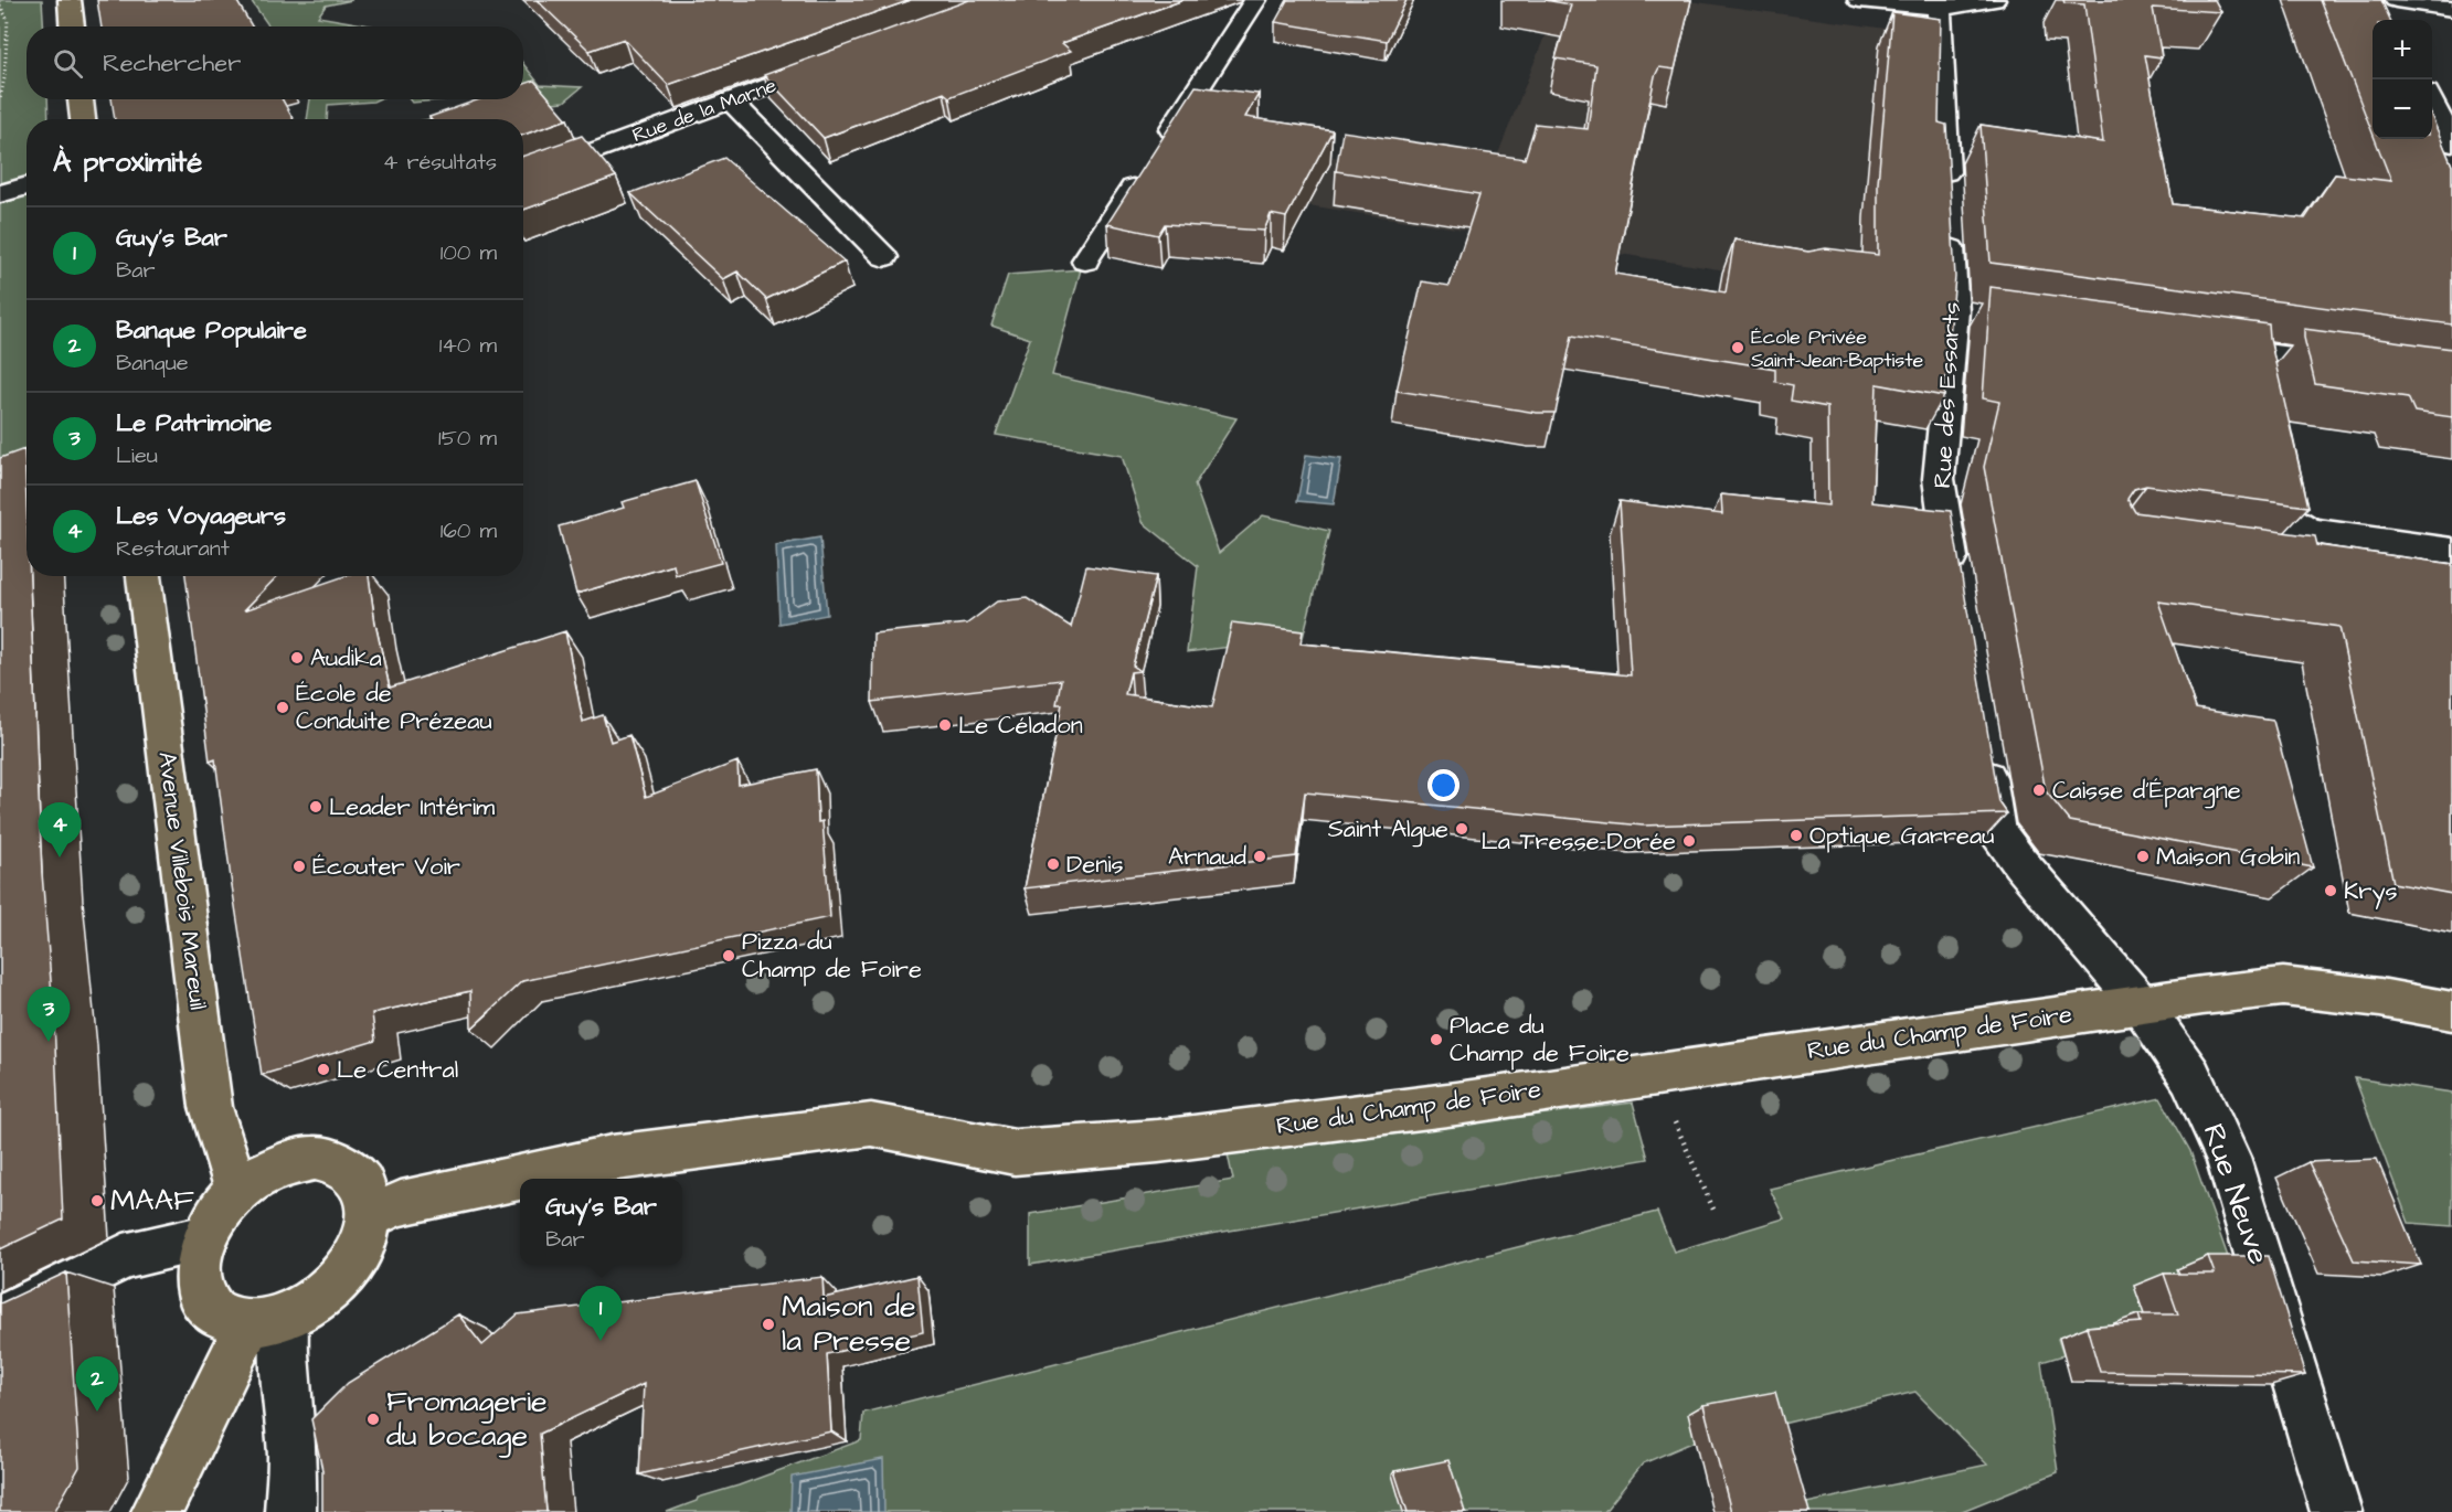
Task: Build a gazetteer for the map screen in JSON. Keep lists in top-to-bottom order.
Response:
{
  "streets": {
    "main road": ["Avenue Villebois Mareuil", "Rue du Champ de Foire"],
    "street": ["Rue de la Marne", "Rue des Essarts", "Rue Neuve"]
  },
  "crossings": [
    ["Avenue Villebois Mareuil", "Rue du Champ de Foire"],
    ["Rue du Champ de Foire", "Rue Neuve"]
  ],
  "places": [
    "École Privée Saint-Jean-Baptiste",
    "Audika",
    "École de Conduite Prézeau",
    "Le Céladon",
    "Caisse d'Épargne",
    "Leader Intérim",
    "Saint Algue",
    "Optique Garreau",
    "La Tresse-Dorée",
    "Arnaud",
    "Maison Gobin",
    "Denis",
    "Écouter Voir",
    "Krys",
    "Pizza du Champ de Foire",
    "Place du Champ de Foire",
    "Le Central",
    "MAAF",
    "Maison de la Presse",
    "Fromagerie du bocage"
  ],
  "page": {
    "map_buttons": ["+", "−"],
    "search": "Rechercher",
    "heading": ["À proximité", "4 résultats"],
    "list": [
      {
        "mark": "1",
        "name": "Guy's Bar",
        "note": "Bar",
        "value": "100 m"
      },
      {
        "mark": "2",
        "name": "Banque Populaire",
        "note": "Banque",
        "value": "140 m"
      },
      {
        "mark": "3",
        "name": "Le Patrimoine",
        "note": "Lieu",
        "value": "150 m"
      },
      {
        "mark": "4",
        "name": "Les Voyageurs",
        "note": "Restaurant",
        "value": "160 m"
      }
    ],
    "pins": [
      "4",
      "3",
      "1",
      "2"
    ],
    "popup": ["Guy's Bar", "Bar"]
  }
}
